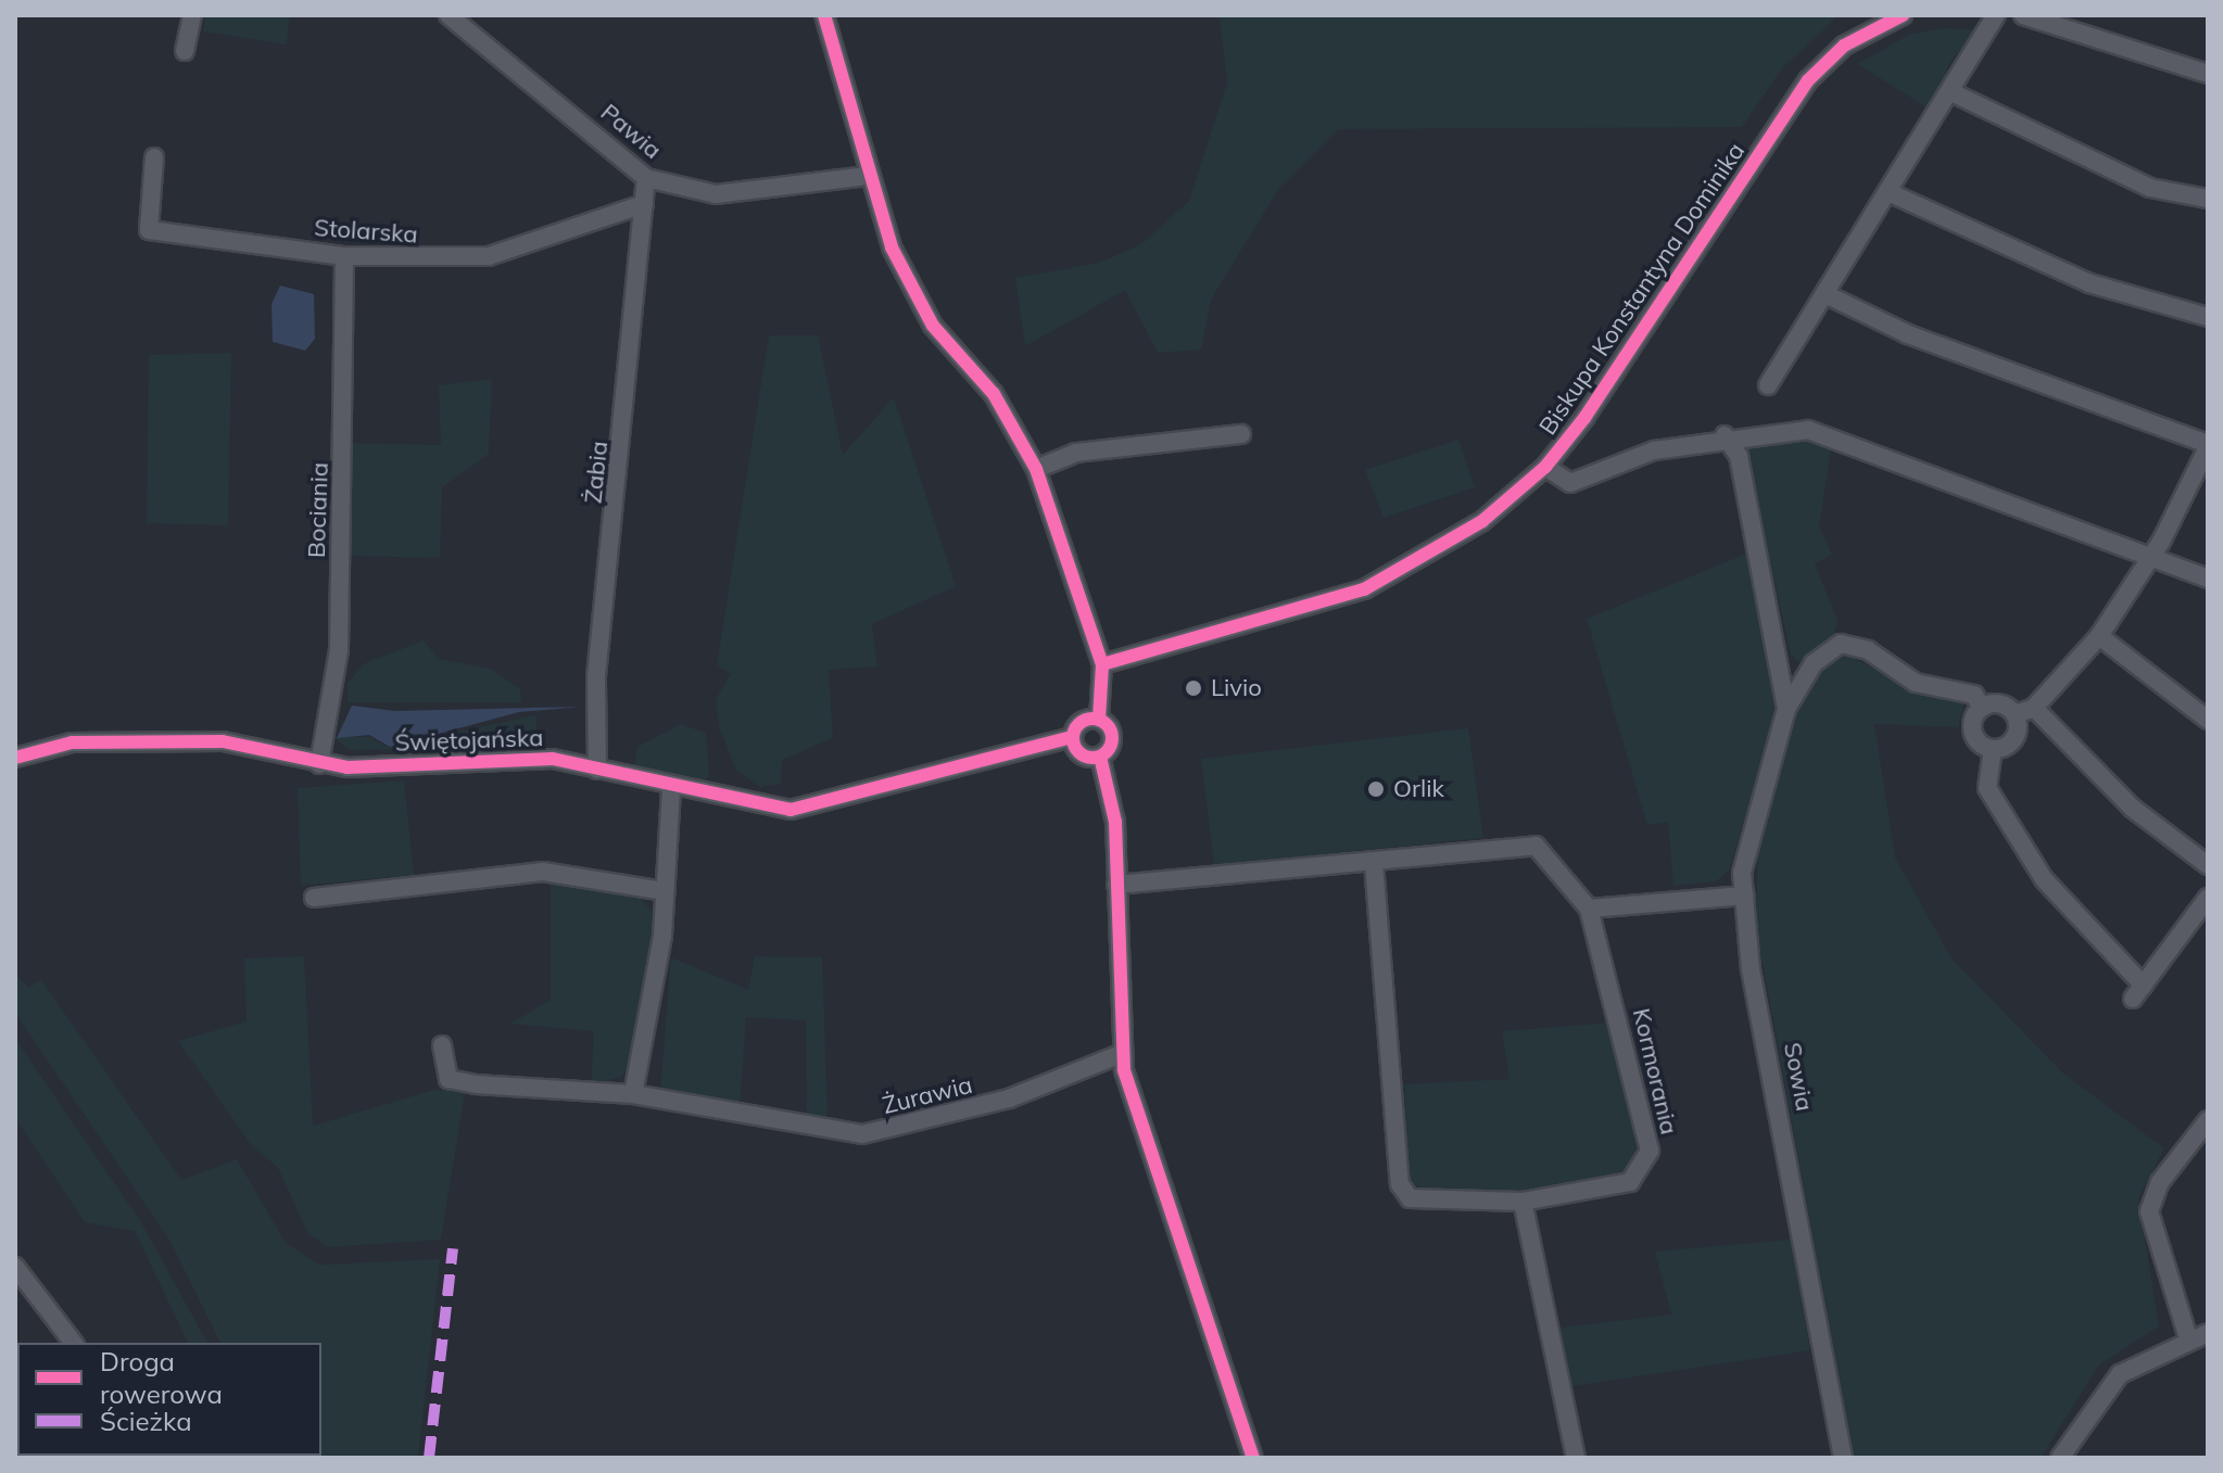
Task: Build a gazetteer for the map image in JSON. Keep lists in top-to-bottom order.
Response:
{
  "streets": {
    "street": [
      "Pawia",
      "Stolarska",
      "Biskupa Konstantyna Dominika",
      "Żabia",
      "Bociania",
      "Świętojańska",
      "Kormorania",
      "Sowia",
      "Żurawia"
    ]
  },
  "crossings": [
    ["Pawia", "Żabia"],
    ["Stolarska", "Żabia"],
    ["Stolarska", "Bociania"],
    ["Żabia", "Świętojańska"],
    ["Bociania", "Świętojańska"]
  ],
  "places": ["Livio", "Orlik"],
  "legend": ["Droga rowerowa", "Ścieżka"]
}
